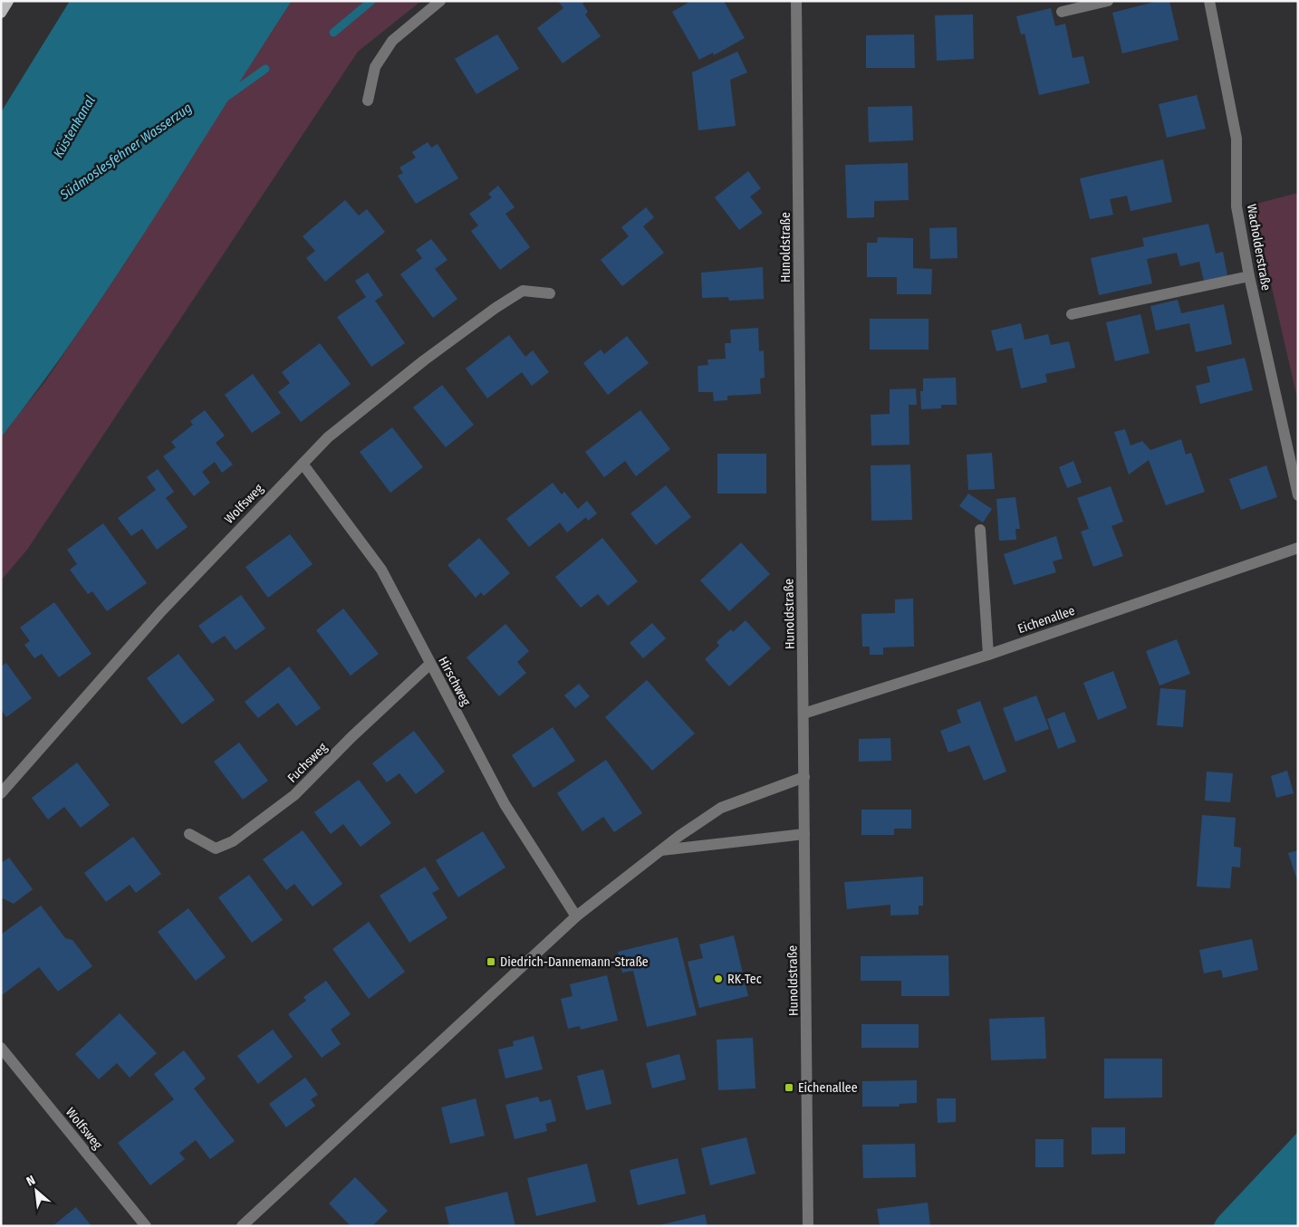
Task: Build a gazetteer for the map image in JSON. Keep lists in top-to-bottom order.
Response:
{
  "streets": {
    "street": [
      "Hunoldstraße",
      "Wacholderstraße",
      "Wolfsweg",
      "Eichenallee",
      "Hirschweg",
      "Fuchsweg"
    ]
  },
  "crossings": [
    ["Hunoldstraße", "Eichenallee"],
    ["Wolfsweg", "Hirschweg"],
    ["Hirschweg", "Fuchsweg"]
  ],
  "water": ["Küstenkanal", "Südmoslesfehner Wasserzug"],
  "places": {
    "transit": ["Diedrich-Dannemann-Straße", "Eichenallee"],
    "other": ["RK-Tec"]
  },
  "north": "top left"
}
